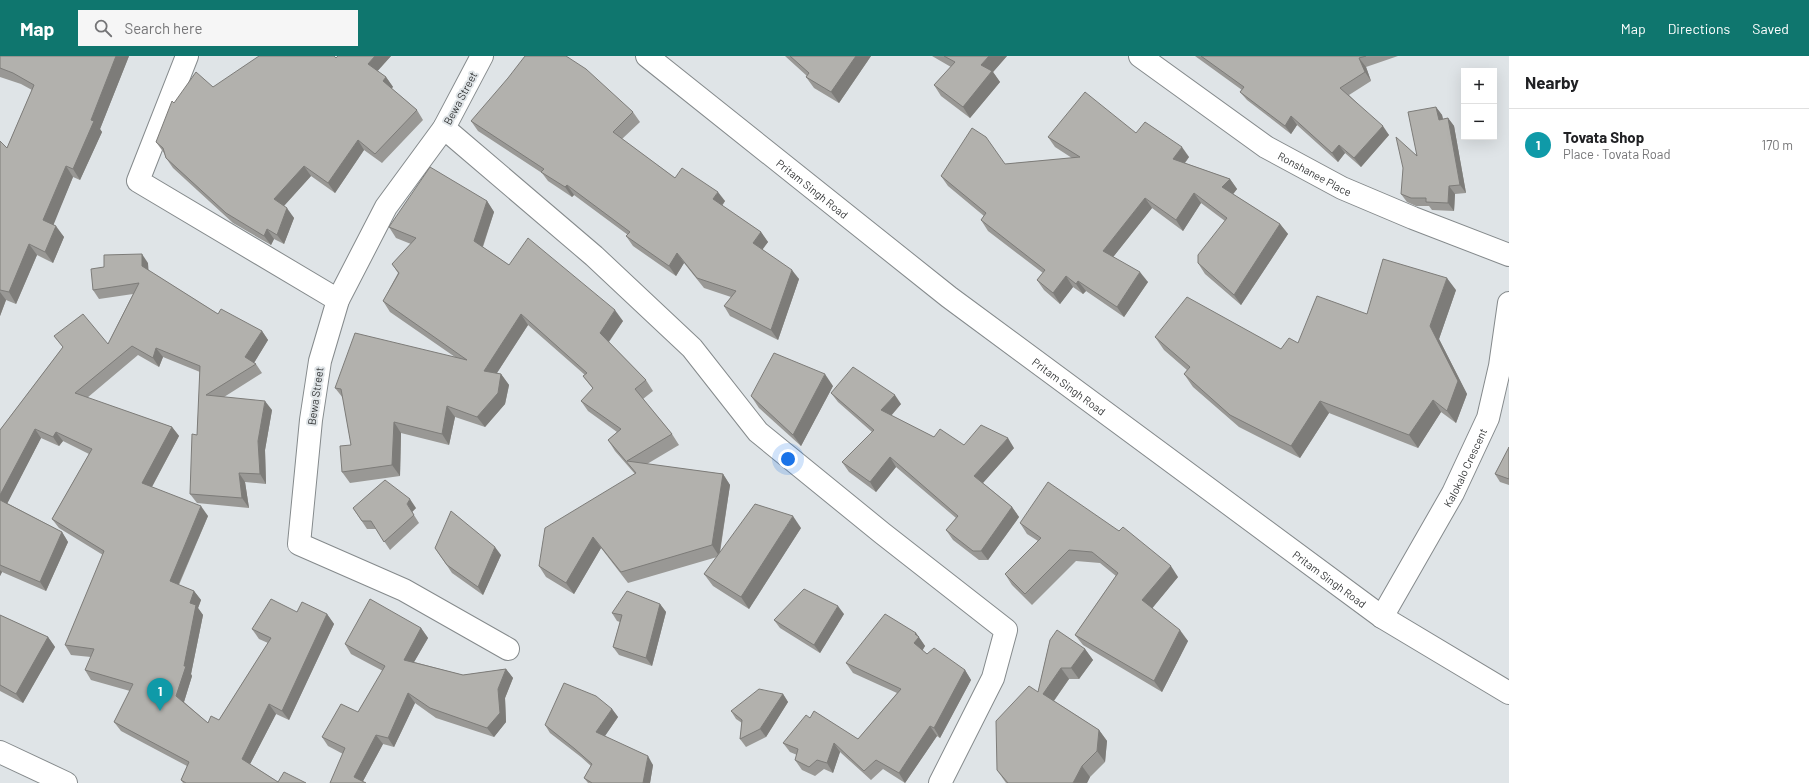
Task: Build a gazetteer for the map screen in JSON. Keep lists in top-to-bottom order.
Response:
{
  "streets": {
    "street": [
      "Bewa Street",
      "Ronshanee Place",
      "Pritam Singh Road",
      "Kalokalo Crescent"
    ]
  },
  "crossings": [
    ["Pritam Singh Road", "Kalokalo Crescent"]
  ],
  "page": {
    "header": "Map",
    "search": "Search here",
    "nav": ["Map", "Directions", "Saved"],
    "heading": "Nearby",
    "map_buttons": ["+", "−"],
    "list": [
      {
        "mark": "1",
        "name": "Tovata Shop",
        "note": "Place · Tovata Road",
        "value": "170 m"
      }
    ],
    "pins": "1"
  }
}
